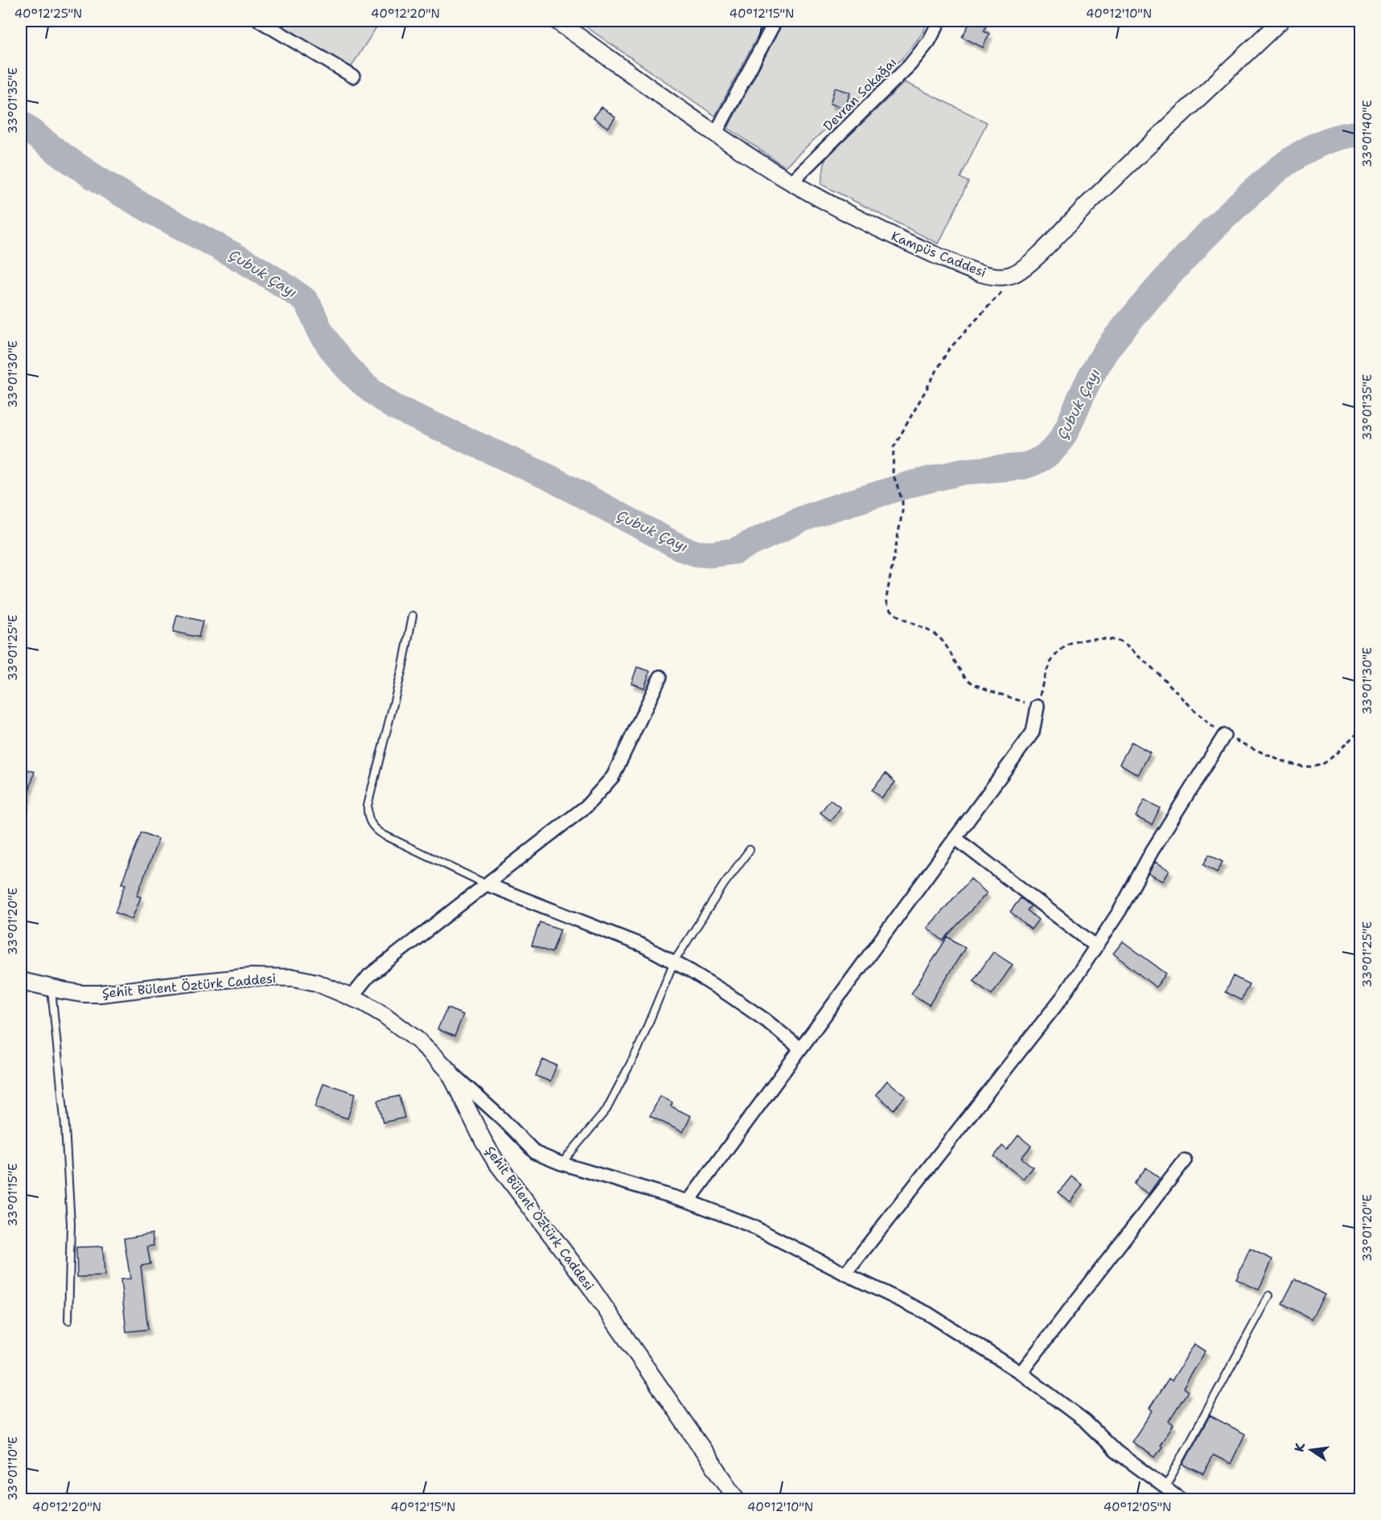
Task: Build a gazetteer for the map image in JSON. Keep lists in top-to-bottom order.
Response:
{
  "streets": {
    "street": ["Devran Sokağaı", "Kampüs Caddesi", "Şehit Bülent Öztürk Caddesi"]
  },
  "crossings": [
    ["Devran Sokağaı", "Kampüs Caddesi"]
  ],
  "water": ["Çubuk Çayı"],
  "north": "left",
  "coordinates": [
    "40°12'25\"N",
    "40°12'20\"N",
    "40°12'15\"N",
    "40°12'10\"N",
    "33°01'35\"E",
    "33°01'40\"E",
    "33°01'30\"E",
    "33°01'25\"E",
    "33°01'20\"E",
    "33°01'15\"E",
    "33°01'10\"E",
    "40°12'05\"N"
  ]
}
